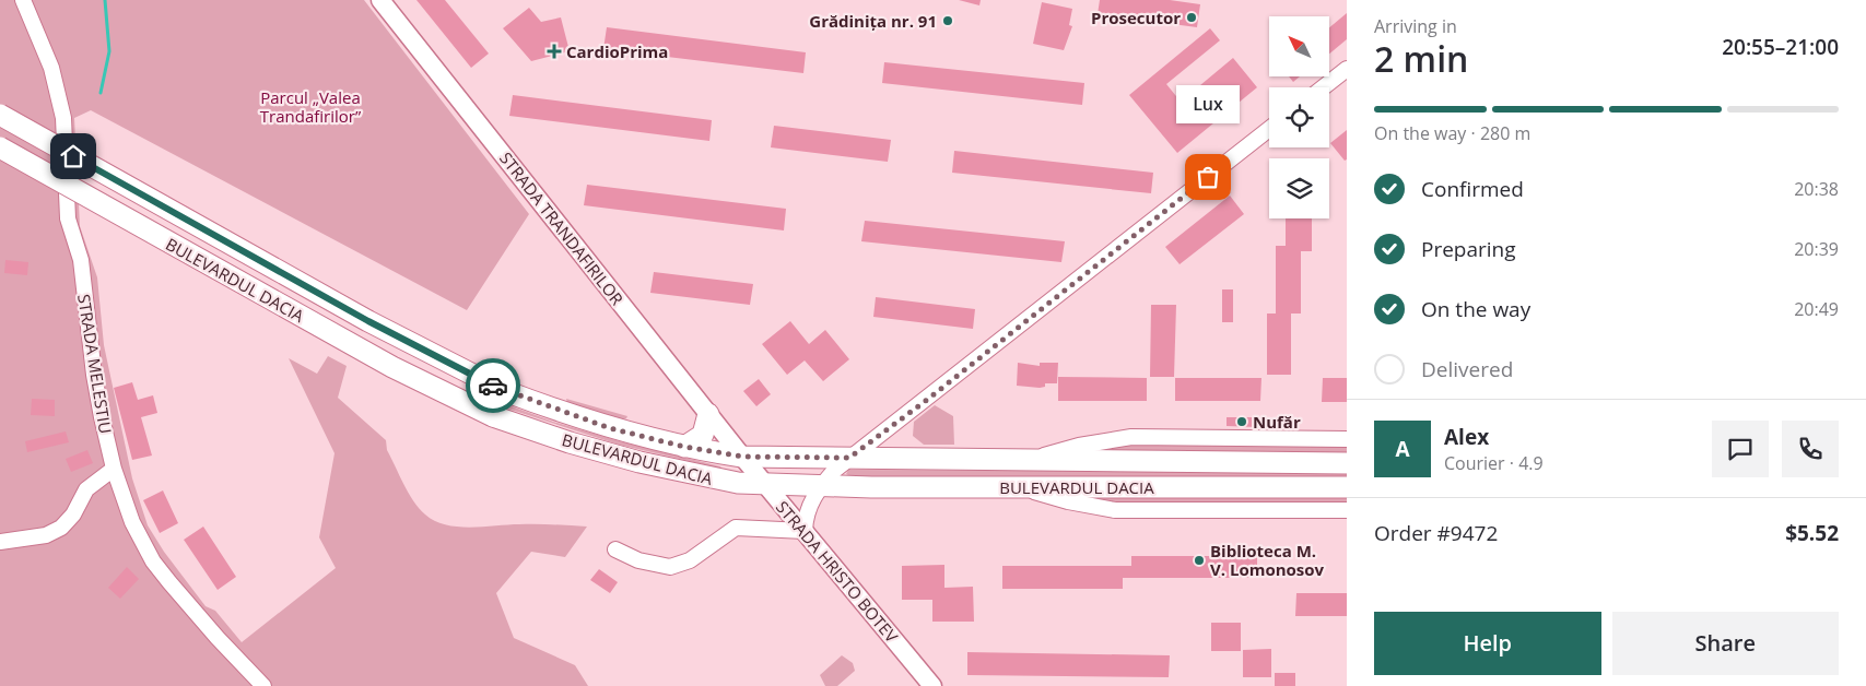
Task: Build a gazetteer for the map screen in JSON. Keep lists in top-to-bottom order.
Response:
{
  "streets": {
    "highway": ["BULEVARDUL DACIA"],
    "main road": ["STRADA TRANDAFIRILOR", "STRADA HRISTO BOTEV"],
    "street": ["STRADA MELESTIU"]
  },
  "crossings": [
    ["STRADA TRANDAFIRILOR", "BULEVARDUL DACIA"],
    ["STRADA TRANDAFIRILOR", "STRADA HRISTO BOTEV"],
    ["BULEVARDUL DACIA", "STRADA HRISTO BOTEV"]
  ],
  "parks": ["Parcul „Valea Trandafirilor”"],
  "places": {
    "other": [
      "Prosecutor",
      "Grădinița nr. 91",
      "Lux",
      "Nufăr",
      "Biblioteca M. V. Lomonosov"
    ],
    "health": ["CardioPrima"]
  },
  "north": "top left",
  "page": {
    "heading": ["2 min", "Arriving in", "20:55–21:00"],
    "panel": [
      "Alex",
      "Courier · 4.9",
      "Order #9472",
      "$5.52"
    ],
    "bubble": "Lux",
    "bar": "On the way · 280 m",
    "list": [
      ["Confirmed", "20:38"],
      ["Preparing", "20:39"],
      ["On the way", "20:49"],
      "Delivered"
    ],
    "round": "A",
    "buttons": ["Help", "Share"]
  }
}
